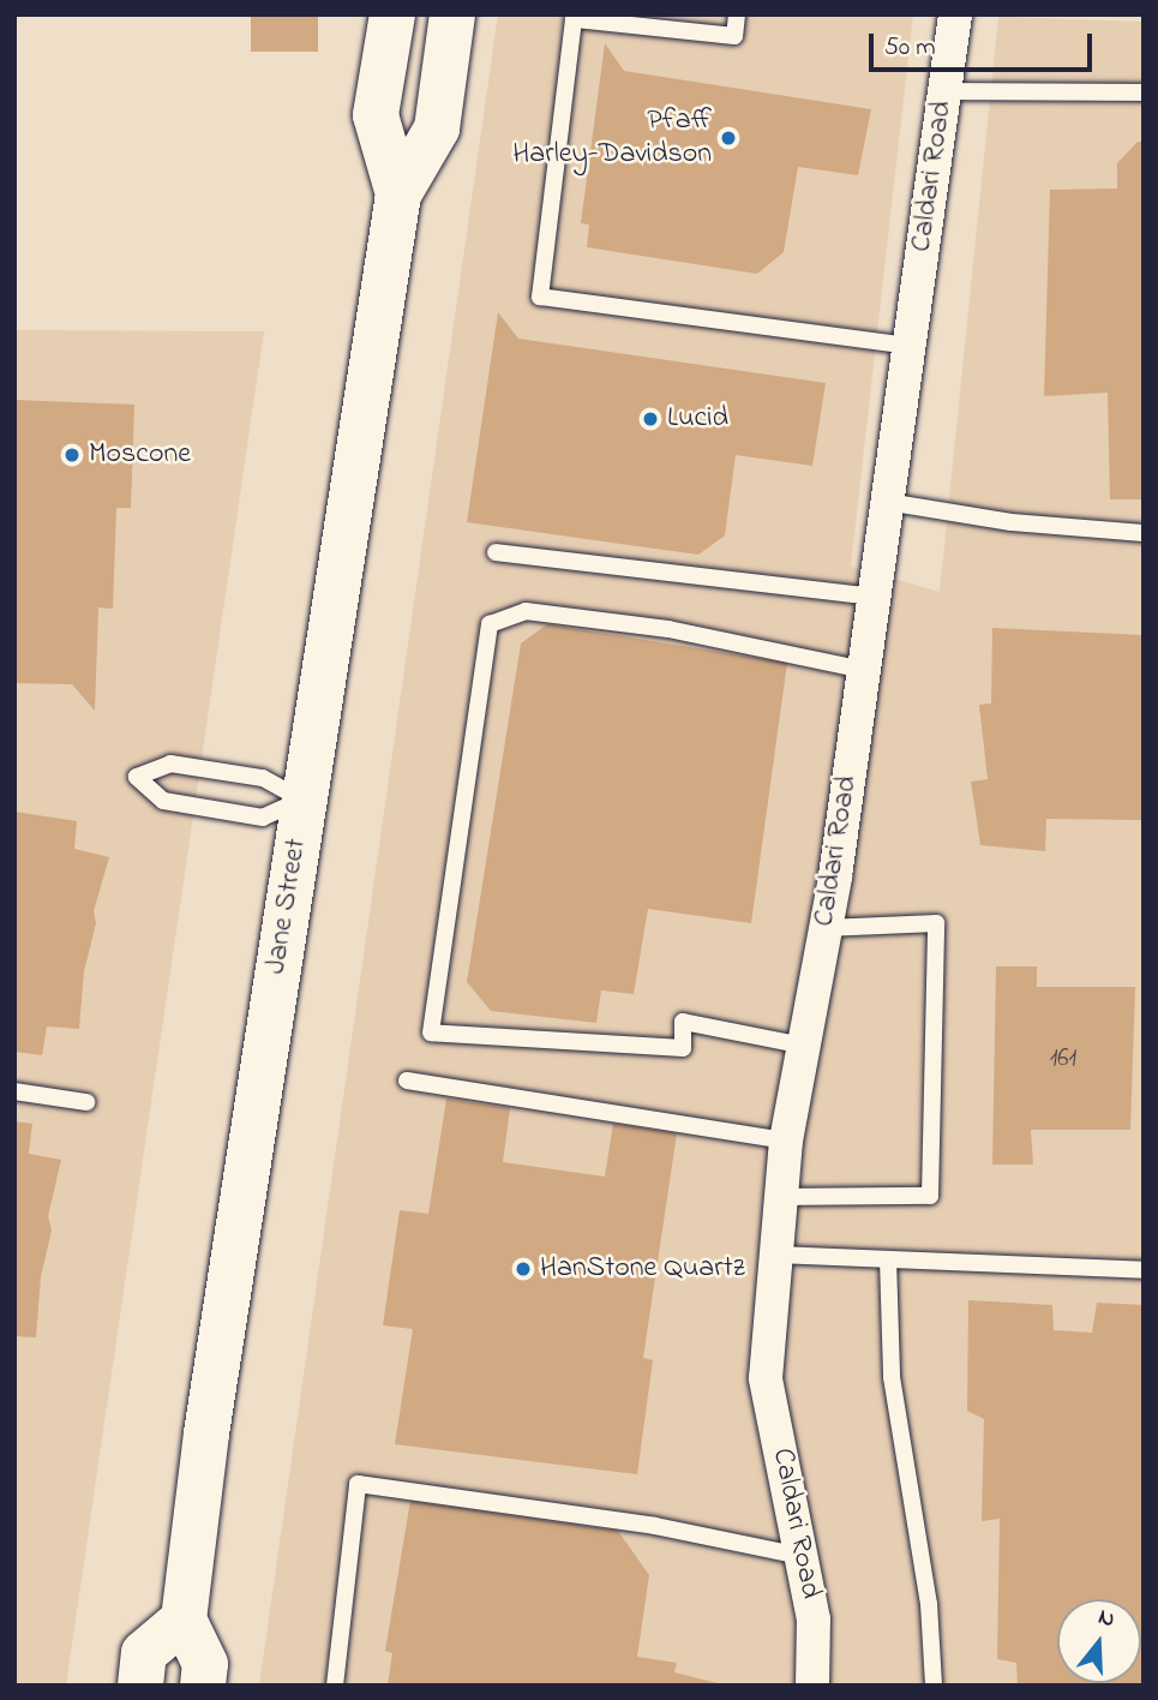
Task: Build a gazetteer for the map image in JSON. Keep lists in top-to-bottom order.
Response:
{
  "streets": {
    "main road": ["Jane Street"],
    "street": ["Caldari Road"]
  },
  "places": [
    "Pfaff Harley-Davidson",
    "Lucid",
    "Moscone",
    "HanStone Quartz"
  ],
  "house_numbers": ["161"],
  "scale_bar": "50 m",
  "north": "top"
}
